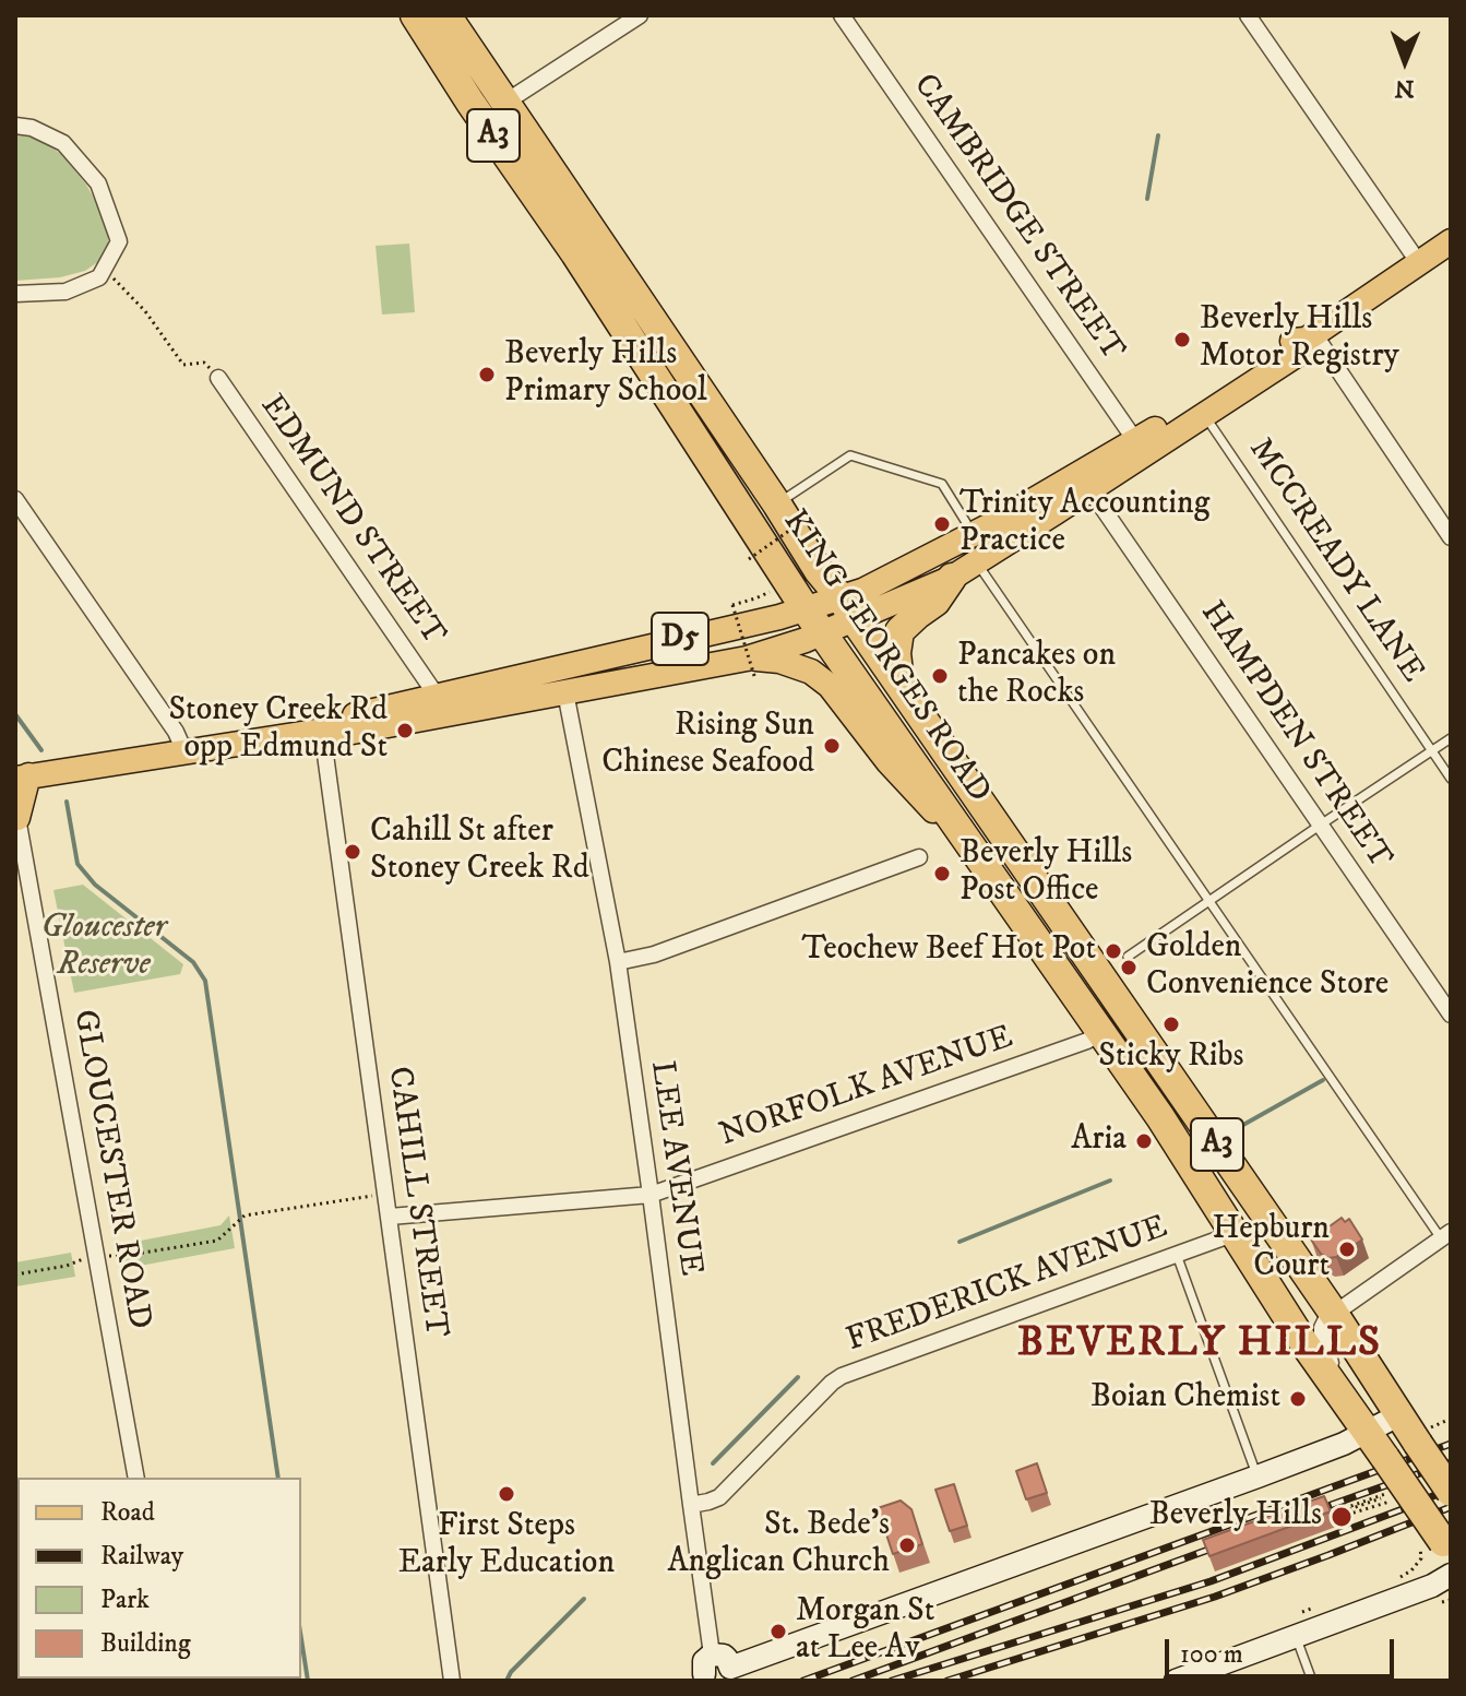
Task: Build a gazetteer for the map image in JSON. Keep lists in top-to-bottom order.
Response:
{
  "streets": {
    "highway": ["A3", "KING GEORGES ROAD"],
    "main road": ["D5"],
    "street": [
      "CAMBRIDGE STREET",
      "EDMUND STREET",
      "HAMPDEN STREET",
      "NORFOLK AVENUE",
      "LEE AVENUE",
      "GLOUCESTER ROAD",
      "CAHILL STREET",
      "FREDERICK AVENUE"
    ],
    "lane": ["MCCREADY LANE"]
  },
  "crossings": [
    ["EDMUND STREET", "D5"],
    ["D5", "KING GEORGES ROAD"],
    ["D5", "LEE AVENUE"],
    ["D5", "CAHILL STREET"],
    ["KING GEORGES ROAD", "NORFOLK AVENUE"],
    ["KING GEORGES ROAD", "FREDERICK AVENUE"],
    ["NORFOLK AVENUE", "LEE AVENUE"],
    ["NORFOLK AVENUE", "CAHILL STREET"],
    ["LEE AVENUE", "FREDERICK AVENUE"]
  ],
  "districts": ["BEVERLY HILLS"],
  "parks": ["Gloucester Reserve"],
  "places": [
    "Beverly Hills Motor Registry",
    "Beverly Hills Primary School",
    "Trinity Accounting Practice",
    "Pancakes on the Rocks",
    "Stoney Creek Rd opp Edmund St",
    "Rising Sun Chinese Seafood",
    "Cahill St after Stoney Creek Rd",
    "Beverly Hills Post Office",
    "Teochew Beef Hot Pot",
    "Golden Convenience Store",
    "Sticky Ribs",
    "Aria",
    "Hepburn Court",
    "Boian Chemist",
    "First Steps Early Education",
    "Beverly Hills",
    "St. Bede's Anglican Church",
    "Morgan St at Lee Av"
  ],
  "legend": [
    "Road",
    "Railway",
    "Park",
    "Building"
  ],
  "scale_bar": "100 m",
  "north": "bottom"
}
